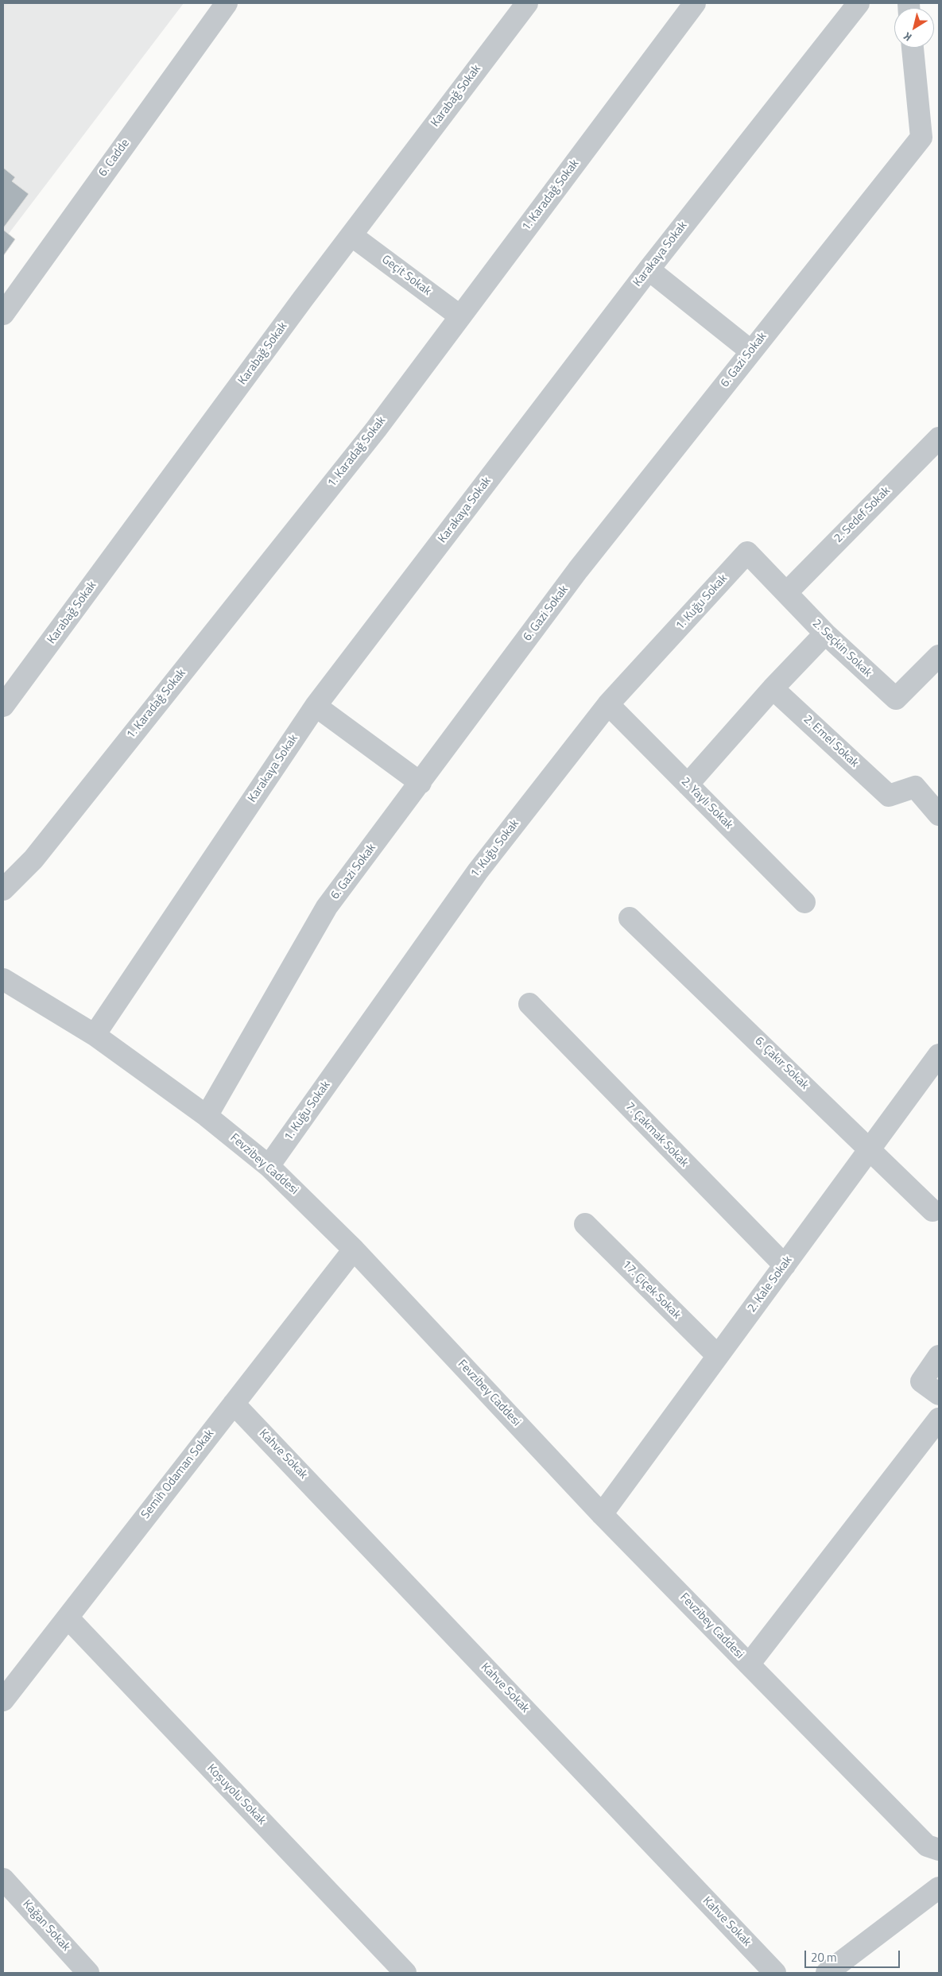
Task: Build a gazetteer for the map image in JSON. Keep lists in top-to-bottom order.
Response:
{
  "streets": {
    "street": [
      "Karabağ Sokak",
      "6. Cadde",
      "1. Karadağ Sokak",
      "Karakaya Sokak",
      "Geçit Sokak",
      "6. Gazi Sokak",
      "2. Sedef Sokak",
      "1. Kuğu Sokak",
      "2. Seçkin Sokak",
      "2. Emel Sokak",
      "2. Yaylı Sokak",
      "6. Çakır Sokak",
      "7. Çakmak Sokak",
      "Fevzibey Caddesi",
      "2. Kale Sokak",
      "17. Çiçek Sokak",
      "Kahve Sokak",
      "Semih Odaman Sokak",
      "Koşuyolu Sokak",
      "Kağan Sokak"
    ]
  },
  "crossings": [
    ["Karabağ Sokak", "Geçit Sokak"],
    ["1. Karadağ Sokak", "Geçit Sokak"],
    ["Karakaya Sokak", "Fevzibey Caddesi"],
    ["6. Gazi Sokak", "Fevzibey Caddesi"],
    ["2. Sedef Sokak", "2. Seçkin Sokak"],
    ["1. Kuğu Sokak", "2. Seçkin Sokak"],
    ["1. Kuğu Sokak", "2. Yaylı Sokak"],
    ["1. Kuğu Sokak", "Fevzibey Caddesi"],
    ["6. Çakır Sokak", "2. Kale Sokak"],
    ["7. Çakmak Sokak", "2. Kale Sokak"],
    ["Fevzibey Caddesi", "2. Kale Sokak"],
    ["Fevzibey Caddesi", "Semih Odaman Sokak"],
    ["2. Kale Sokak", "17. Çiçek Sokak"],
    ["Kahve Sokak", "Semih Odaman Sokak"],
    ["Semih Odaman Sokak", "Koşuyolu Sokak"]
  ],
  "scale_bar": "20 m",
  "north": "bottom left"
}
